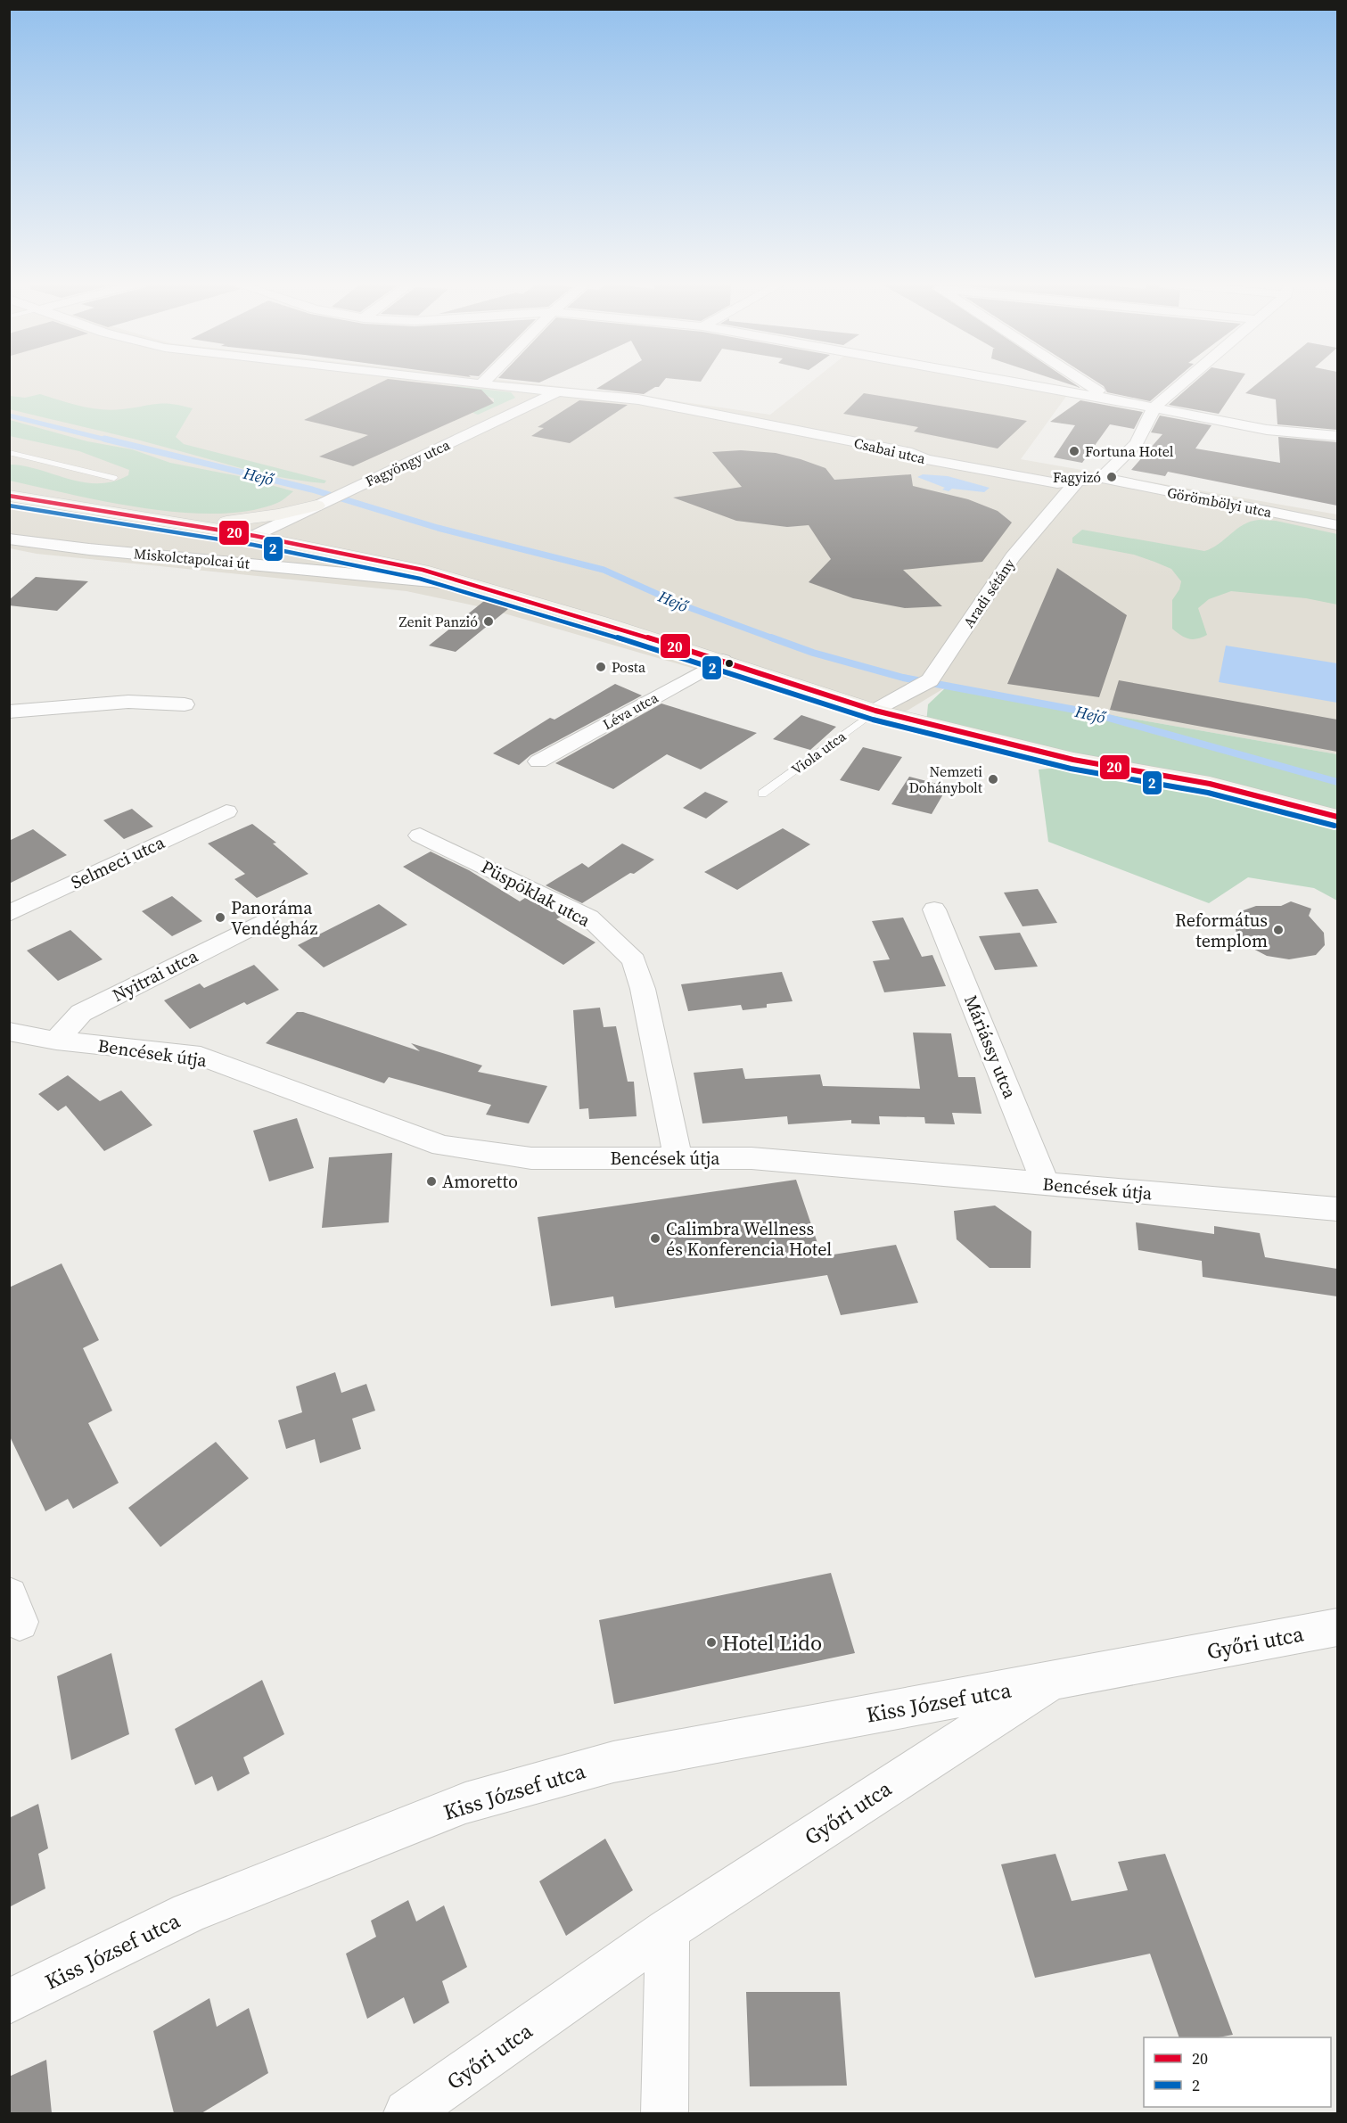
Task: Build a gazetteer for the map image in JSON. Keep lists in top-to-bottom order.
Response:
{
  "streets": {
    "street": [
      "Csabai utca",
      "Fagyöngy utca",
      "Görömbölyi utca",
      "Miskolctapolcai út",
      "Aradi sétány",
      "Léva utca",
      "Selmeci utca",
      "Püspöklak utca",
      "Nyitrai utca",
      "Máriássy utca",
      "Bencések útja",
      "Győri utca",
      "Kiss József utca"
    ],
    "lane": ["Viola utca"]
  },
  "crossings": [
    ["Csabai utca", "Fagyöngy utca"],
    ["Csabai utca", "Aradi sétány"],
    ["Fagyöngy utca", "Miskolctapolcai út"],
    ["Miskolctapolcai út", "Aradi sétány"],
    ["Miskolctapolcai út", "Léva utca"],
    ["Miskolctapolcai út", "Viola utca"],
    ["Aradi sétány", "Viola utca"],
    ["Püspöklak utca", "Bencések útja"],
    ["Nyitrai utca", "Bencések útja"],
    ["Máriássy utca", "Bencések útja"],
    ["Győri utca", "Kiss József utca"]
  ],
  "water": ["Hejő"],
  "places": [
    "Fortuna Hotel",
    "Fagyizó",
    "Zenit Panzió",
    "Posta",
    "Nemzeti Dohánybolt",
    "Panoráma Vendégház",
    "Református templom",
    "Amoretto",
    "Calimbra Wellness és Konferencia Hotel",
    "Hotel Lido"
  ],
  "lines": ["transit line 20", "transit line 2"],
  "legend": ["20", "2"]
}
